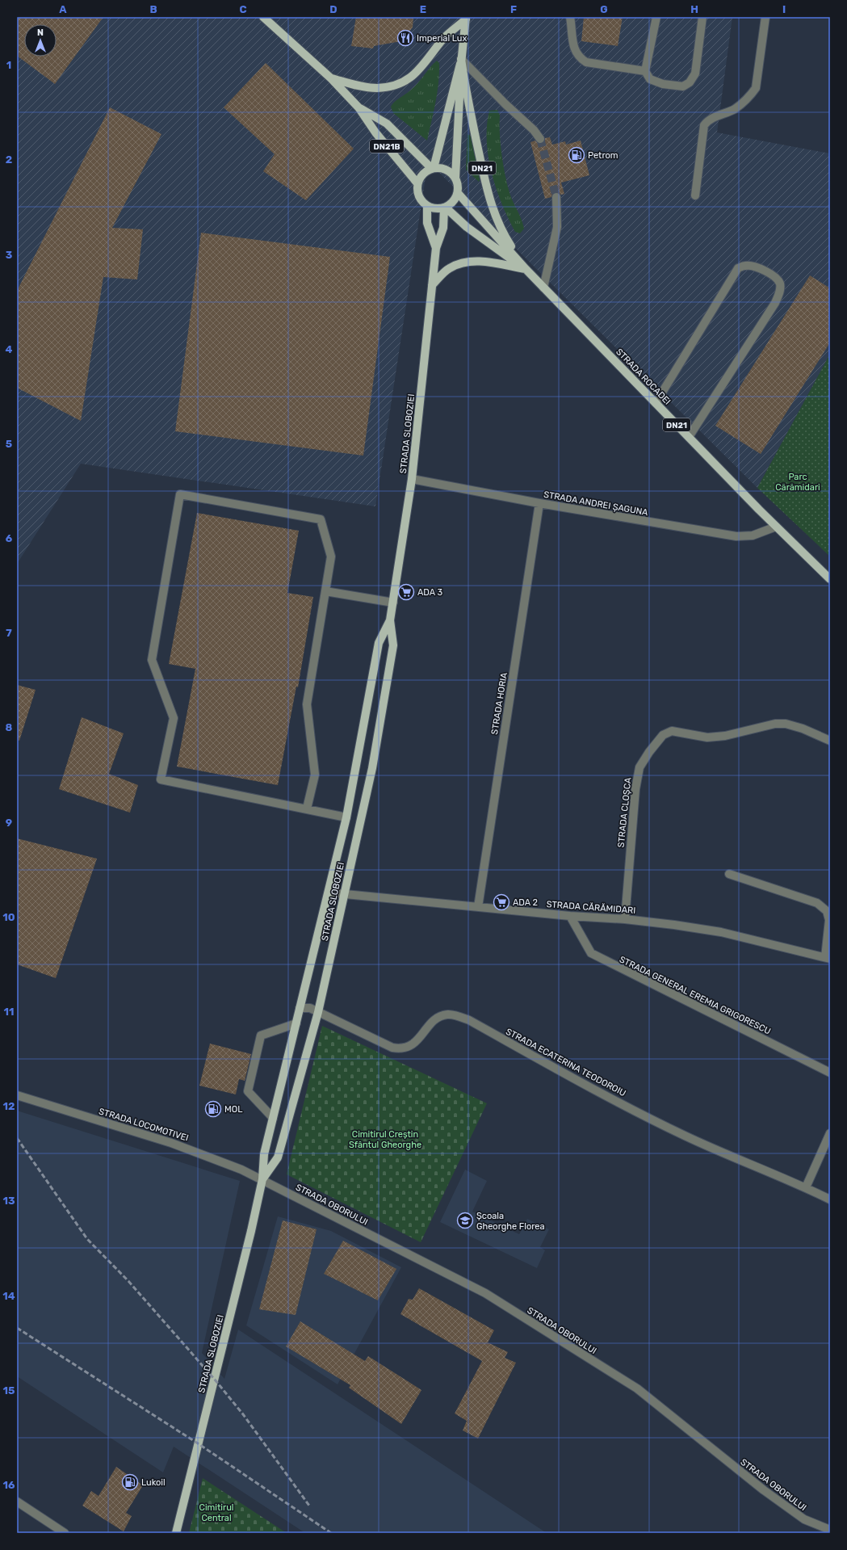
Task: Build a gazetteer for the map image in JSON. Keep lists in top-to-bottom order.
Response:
{
  "streets": {
    "main road": [
      "DN21B",
      "DN21",
      "STRADA ROCADEI",
      "STRADA SLOBOZIEI"
    ],
    "street": [
      "STRADA ANDREI ȘAGUNA",
      "STRADA HORIA",
      "STRADA CLOȘCA",
      "STRADA CĂRĂMIDARI",
      "STRADA GENERAL EREMIA GRIGORESCU",
      "STRADA ECATERINA TEODOROIU",
      "STRADA LOCOMOTIVEI",
      "STRADA OBORULUI"
    ]
  },
  "crossings": [
    ["DN21B", "STRADA ROCADEI"],
    ["DN21B", "STRADA SLOBOZIEI"],
    ["DN21", "STRADA ROCADEI"],
    ["STRADA ROCADEI", "STRADA SLOBOZIEI"],
    ["STRADA ROCADEI", "STRADA ANDREI ȘAGUNA"],
    ["STRADA SLOBOZIEI", "STRADA ANDREI ȘAGUNA"],
    ["STRADA SLOBOZIEI", "STRADA CĂRĂMIDARI"],
    ["STRADA SLOBOZIEI", "STRADA ECATERINA TEODOROIU"],
    ["STRADA SLOBOZIEI", "STRADA LOCOMOTIVEI"],
    ["STRADA SLOBOZIEI", "STRADA OBORULUI"],
    ["STRADA ANDREI ȘAGUNA", "STRADA HORIA"],
    ["STRADA HORIA", "STRADA CĂRĂMIDARI"],
    ["STRADA CLOȘCA", "STRADA CĂRĂMIDARI"],
    ["STRADA CĂRĂMIDARI", "STRADA GENERAL EREMIA GRIGORESCU"],
    ["STRADA LOCOMOTIVEI", "STRADA OBORULUI"]
  ],
  "parks": ["Parc Cărămidari", "Cimitirul Creștin Sfântul Gheorghe", "Cimitirul Central"],
  "places": {
    "restaurant": ["Imperial Lux"],
    "fuel station": ["Petrom", "MOL", "Lukoil"],
    "supermarket": ["ADA 3", "ADA 2"],
    "school or university": ["Școala Gheorghe Florea"]
  },
  "north": "top",
  "grid": {
    "columns": [
      "A",
      "B",
      "C",
      "D",
      "E",
      "F",
      "G",
      "H",
      "I"
    ],
    "rows": [
      "1",
      "2",
      "3",
      "4",
      "5",
      "6",
      "7",
      "8",
      "9",
      "10",
      "11",
      "12",
      "13",
      "14",
      "15",
      "16"
    ]
  }
}
